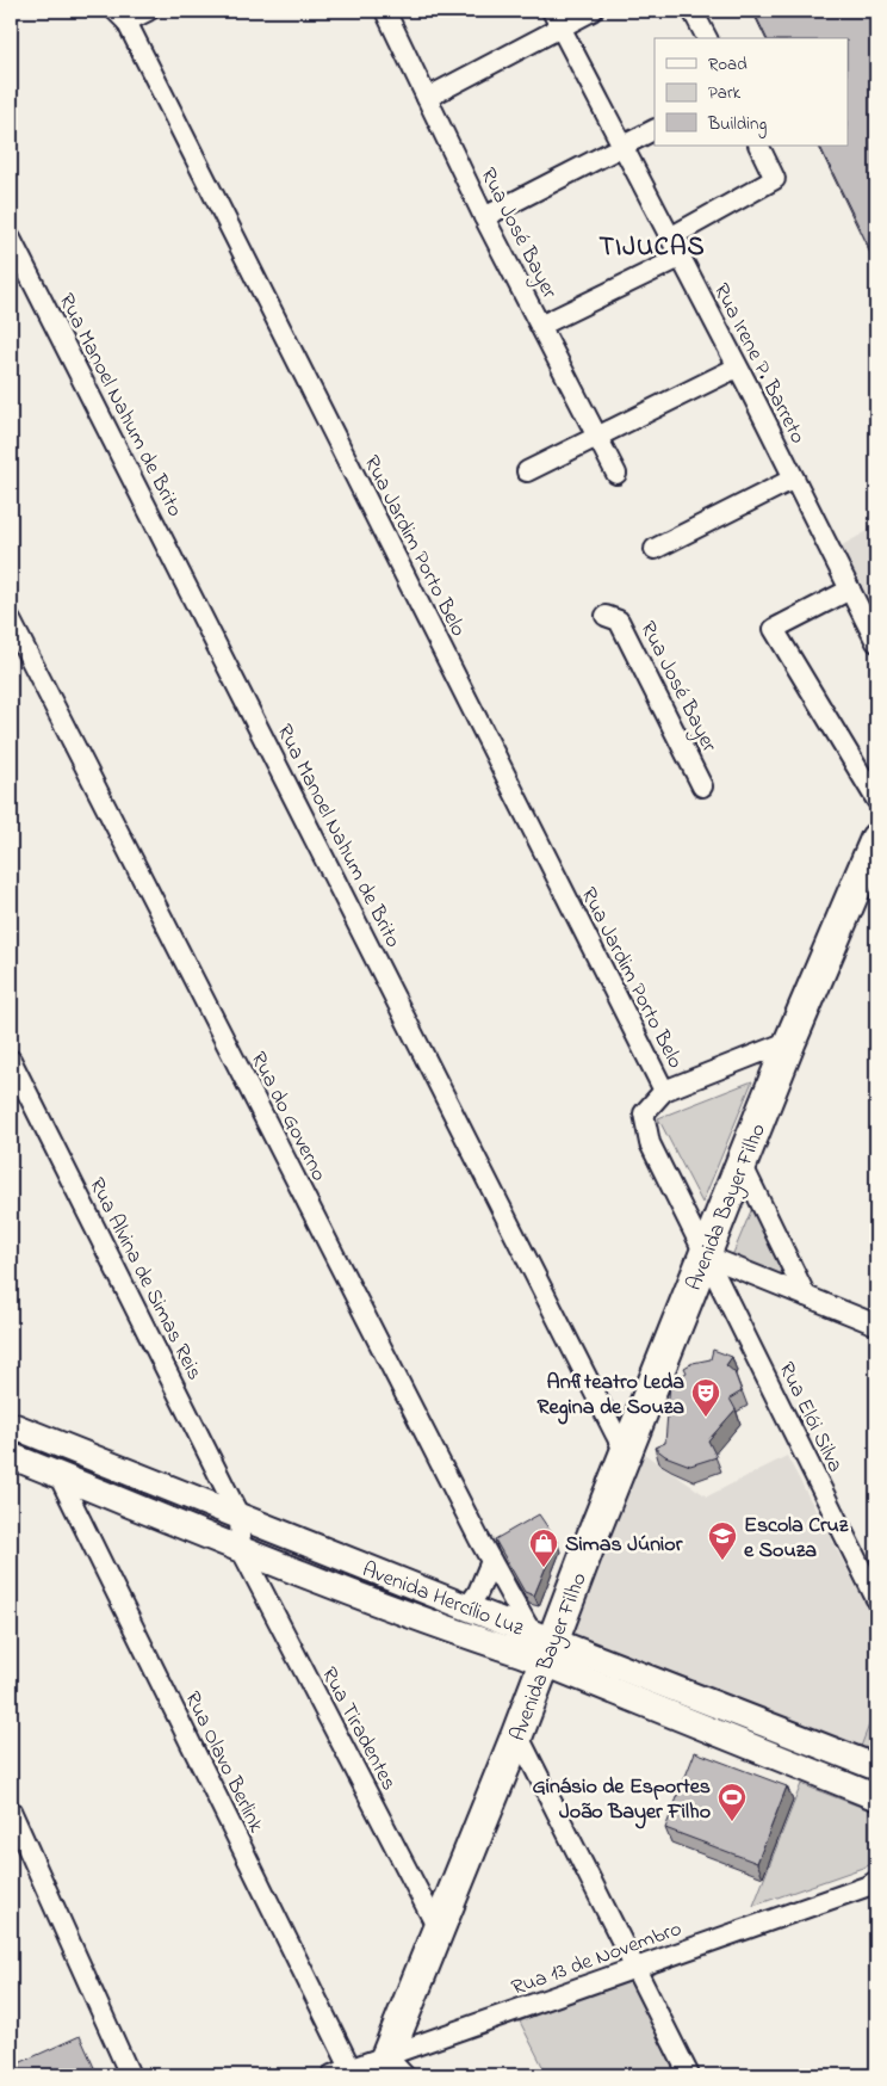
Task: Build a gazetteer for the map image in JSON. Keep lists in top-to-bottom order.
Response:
{
  "streets": {
    "main road": ["Avenida Bayer Filho"],
    "street": [
      "Rua José Bayer",
      "Rua Irene P. Barreto",
      "Rua Manoel Nahum de Brito",
      "Rua Jardim Porto Belo",
      "Rua do Governo",
      "Rua Alvina de Simas Reis",
      "Rua Elói Silva",
      "Avenida Hercílio Luz",
      "Rua Tiradentes",
      "Rua Olavo Berlink",
      "Rua 13 de Novembro"
    ]
  },
  "crossings": [
    ["Rua Manoel Nahum de Brito", "Avenida Bayer Filho"],
    ["Rua Jardim Porto Belo", "Rua Elói Silva"],
    ["Rua do Governo", "Avenida Bayer Filho"],
    ["Rua do Governo", "Avenida Hercílio Luz"],
    ["Avenida Bayer Filho", "Rua Elói Silva"],
    ["Avenida Bayer Filho", "Avenida Hercílio Luz"],
    ["Avenida Bayer Filho", "Rua Tiradentes"],
    ["Avenida Bayer Filho", "Rua Olavo Berlink"],
    ["Avenida Bayer Filho", "Rua 13 de Novembro"],
    ["Rua Alvina de Simas Reis", "Avenida Hercílio Luz"],
    ["Avenida Hercílio Luz", "Rua Tiradentes"],
    ["Avenida Hercílio Luz", "Rua Olavo Berlink"],
    ["Rua Olavo Berlink", "Rua 13 de Novembro"]
  ],
  "districts": ["TIJUCAS"],
  "places": {
    "theatre": ["Anfiteatro Leda Regina de Souza"],
    "school or university": ["Escola Cruz e Souza"],
    "shop": ["Simas Júnior"],
    "sports": ["Ginásio de Esportes João Bayer Filho"]
  },
  "legend": ["Road", "Park", "Building"]
}
